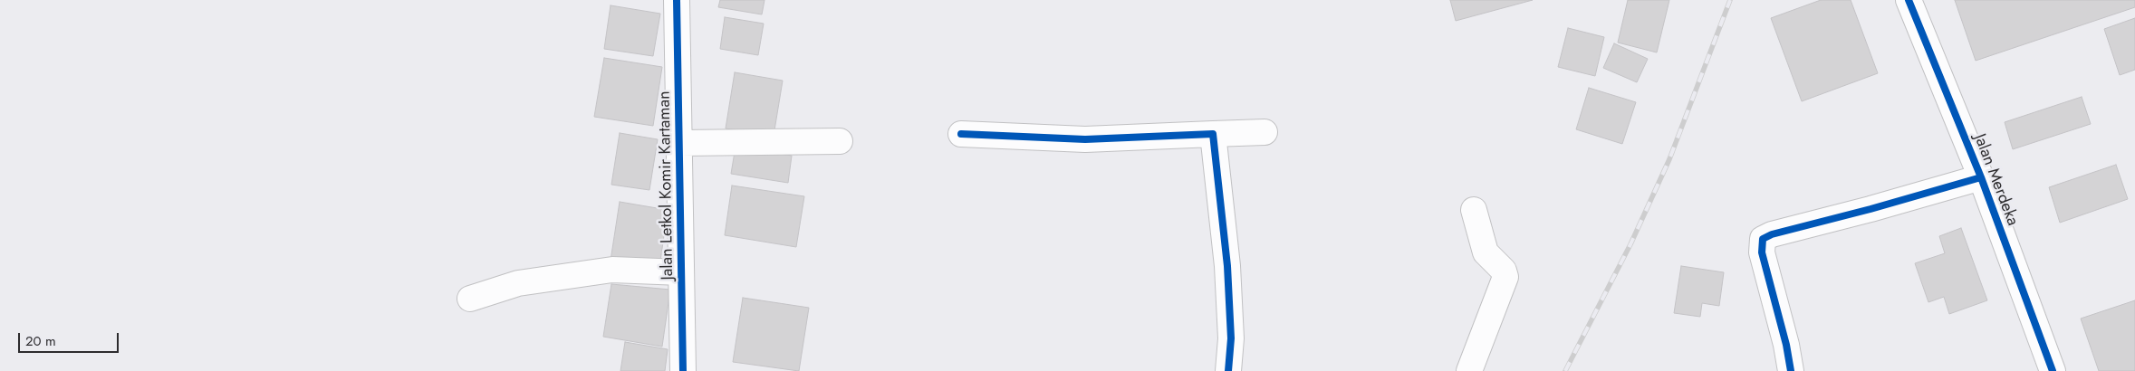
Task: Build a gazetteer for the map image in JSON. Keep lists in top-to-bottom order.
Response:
{
  "streets": {
    "street": ["Jalan Merdeka", "Jalan Letkol Komir Kartaman"]
  },
  "scale_bar": "20 m"
}
